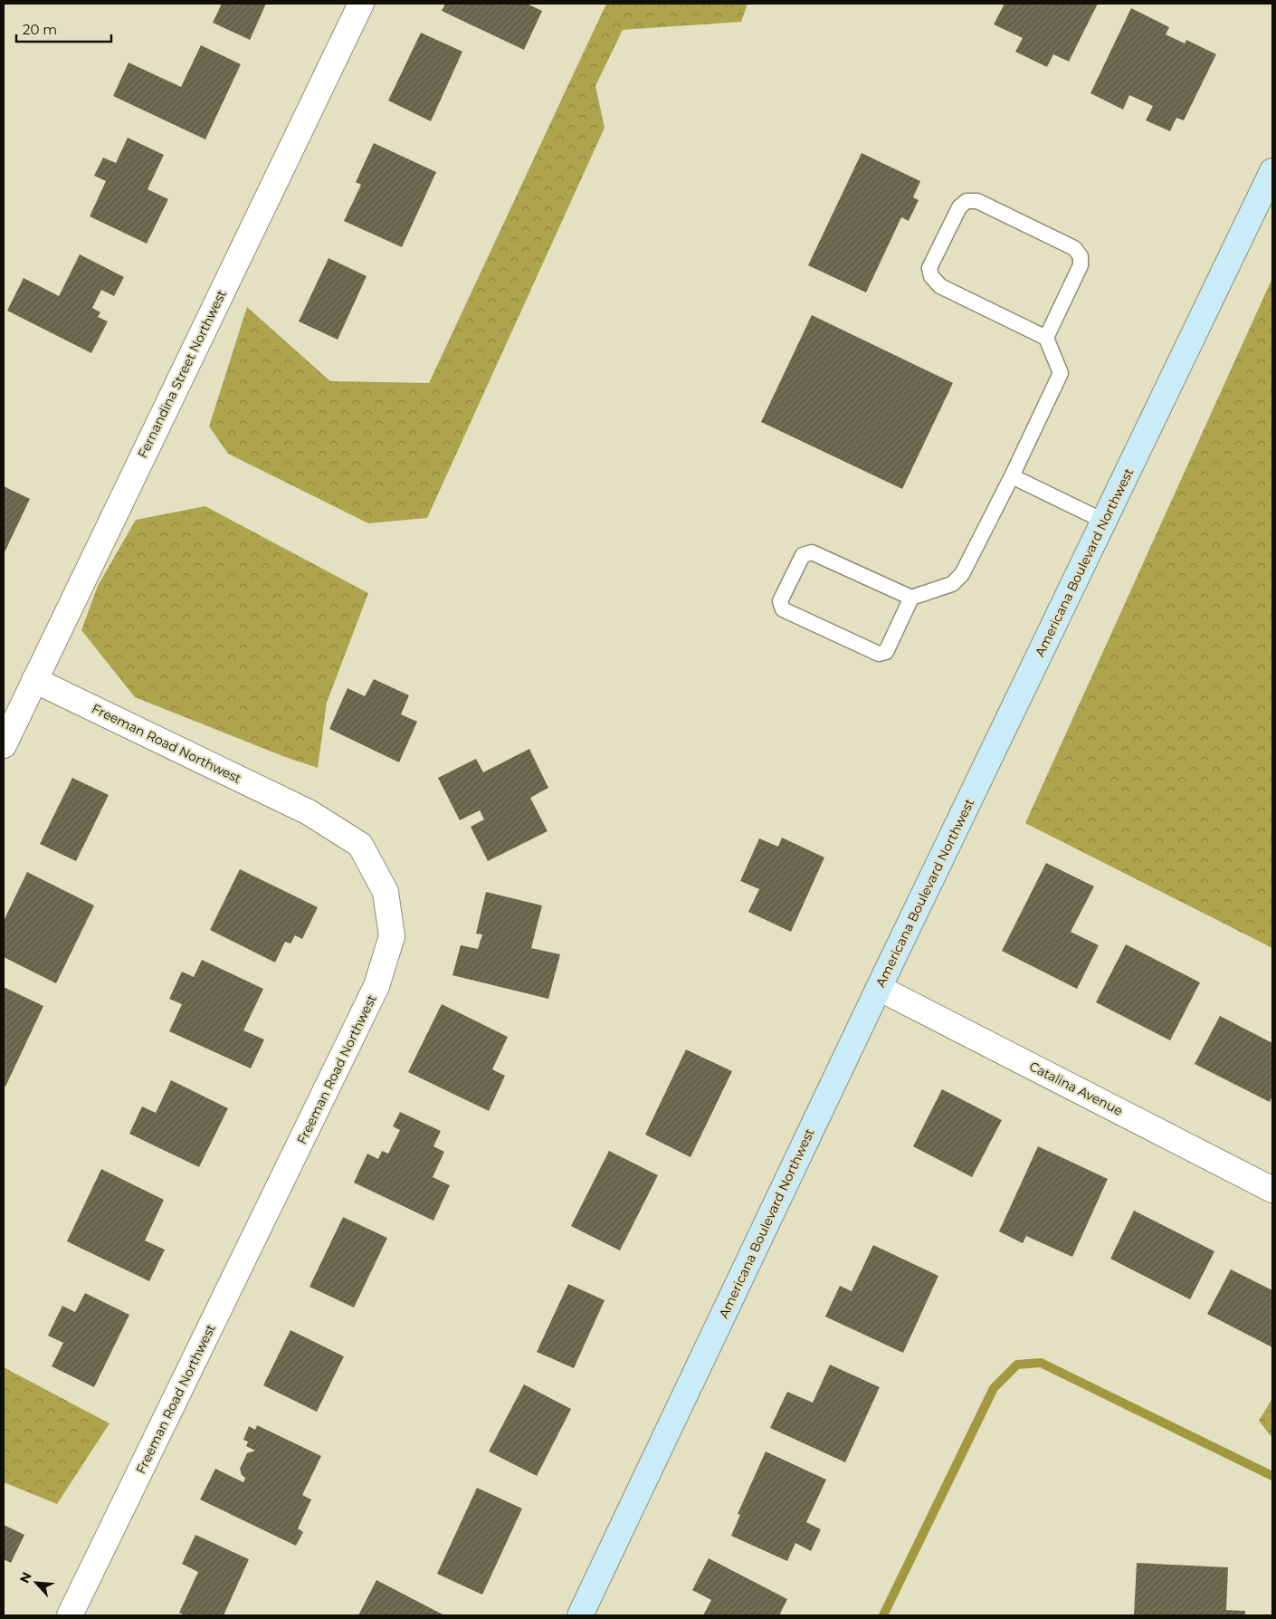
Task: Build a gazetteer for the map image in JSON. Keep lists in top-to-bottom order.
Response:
{
  "streets": {
    "street": [
      "Fernandina Street Northwest",
      "Americana Boulevard Northwest",
      "Freeman Road Northwest",
      "Catalina Avenue"
    ]
  },
  "crossings": [
    ["Fernandina Street Northwest", "Freeman Road Northwest"],
    ["Americana Boulevard Northwest", "Catalina Avenue"]
  ],
  "scale_bar": "20 m",
  "north": "top left"
}
